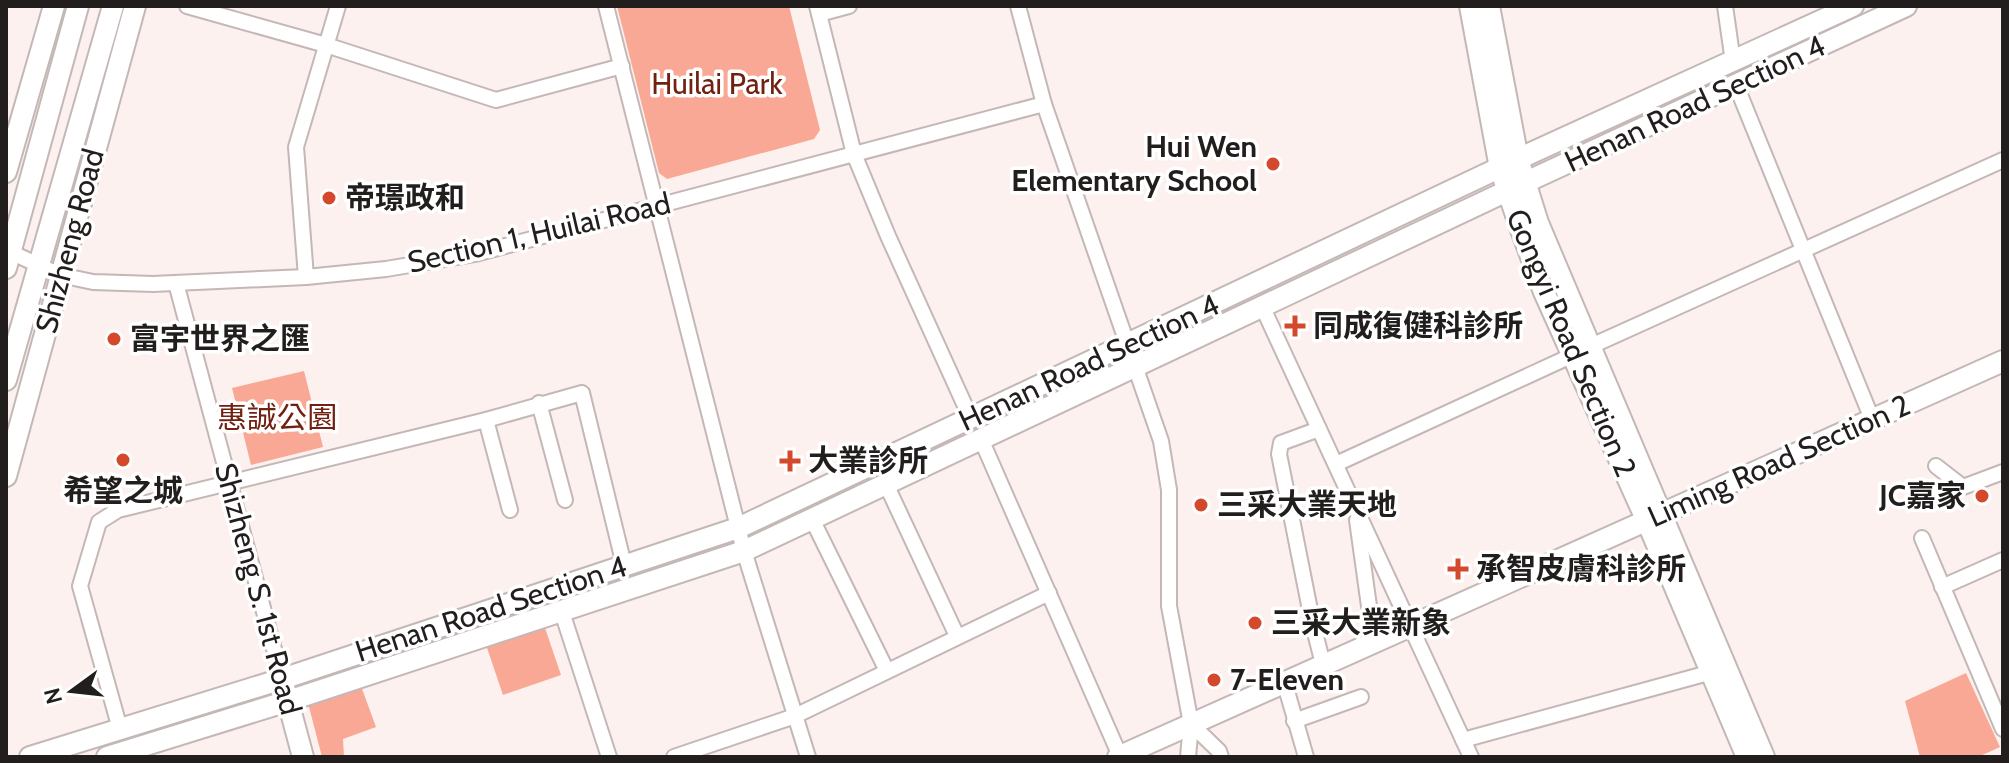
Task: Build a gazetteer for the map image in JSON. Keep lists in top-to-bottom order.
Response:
{
  "streets": {
    "street": [
      "Henan Road Section 4",
      "Section 1, Huilai Road",
      "Shizheng Road",
      "Gongyi Road Section 2",
      "Liming Road Section 2",
      "Shizheng S. 1st Road"
    ]
  },
  "crossings": [
    ["Henan Road Section 4", "Gongyi Road Section 2"],
    ["Henan Road Section 4", "Shizheng S. 1st Road"],
    ["Section 1, Huilai Road", "Shizheng Road"],
    ["Section 1, Huilai Road", "Shizheng S. 1st Road"],
    ["Gongyi Road Section 2", "Liming Road Section 2"]
  ],
  "parks": ["Huilai Park", "惠誠公園"],
  "places": {
    "other": [
      "Hui Wen Elementary School",
      "帝璟政和",
      "富宇世界之匯",
      "希望之城",
      "JC嘉家",
      "三采大業天地",
      "三采大業新象",
      "7-Eleven"
    ],
    "health": ["同成復健科診所", "大業診所", "承智皮膚科診所"]
  },
  "north": "left"
}
